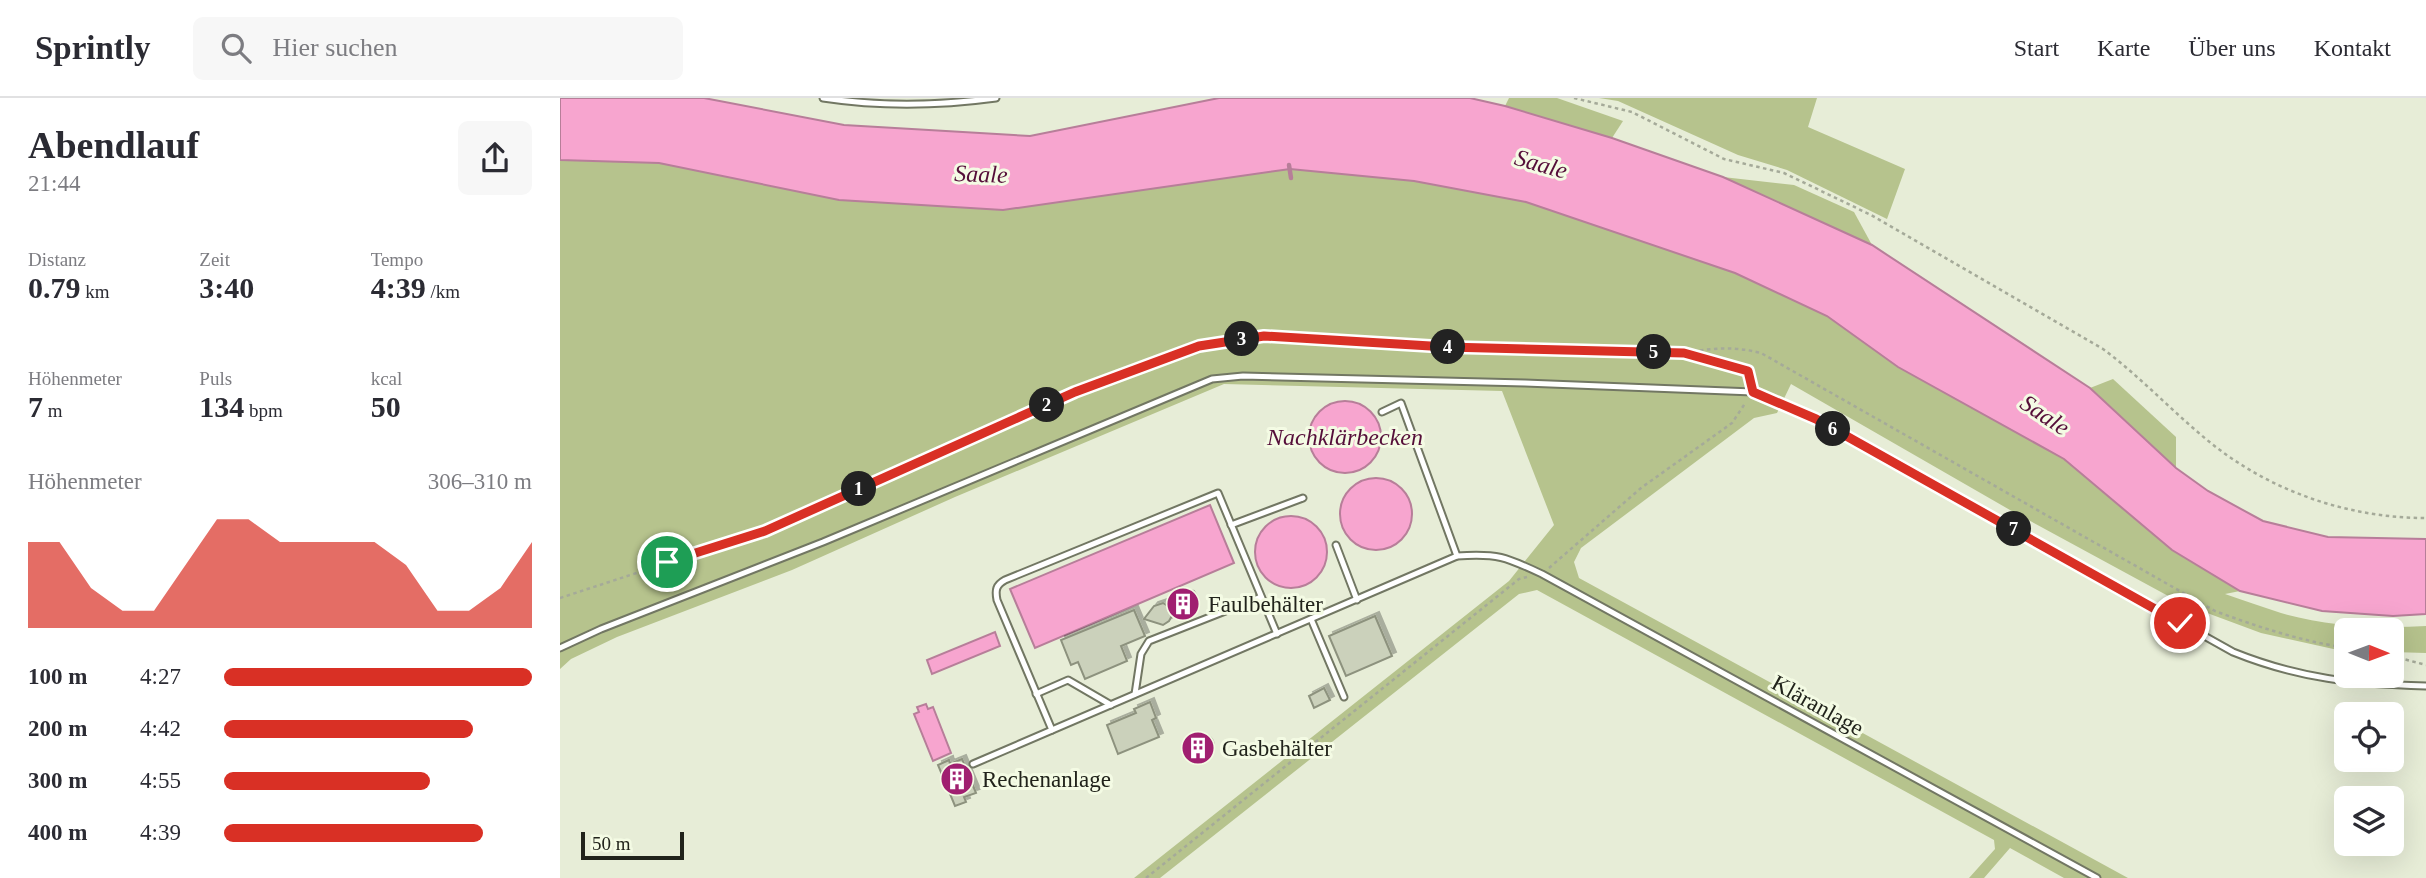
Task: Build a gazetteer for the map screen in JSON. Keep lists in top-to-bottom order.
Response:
{
  "streets": {
    "lane": ["Kläranlage"]
  },
  "water": ["Saale", "Nachklärbecken"],
  "places": {
    "building": ["Faulbehälter", "Gasbehälter", "Rechenanlage"]
  },
  "scale_bar": "50 m",
  "north": "right",
  "page": {
    "header": "Sprintly",
    "search": "Hier suchen",
    "nav": [
      "Start",
      "Karte",
      "Über uns",
      "Kontakt"
    ],
    "heading": ["Abendlauf", "21:44"],
    "stats": [
      ["Distanz", "0.79 km"],
      ["Zeit", "3:40"],
      ["Tempo", "4:39 /km"],
      ["Höhenmeter", "7 m"],
      ["Puls", "134 bpm"],
      ["kcal", "50"]
    ],
    "pins": [
      "3",
      "4",
      "5",
      "2",
      "6",
      "1",
      "7"
    ],
    "chart": ["Höhenmeter", "306–310 m"],
    "list": [
      {
        "name": "100 m",
        "note": "4:27"
      },
      {
        "name": "200 m",
        "note": "4:42"
      },
      {
        "name": "300 m",
        "note": "4:55"
      },
      {
        "name": "400 m",
        "note": "4:39"
      }
    ],
    "scale": "50 m"
  }
}
